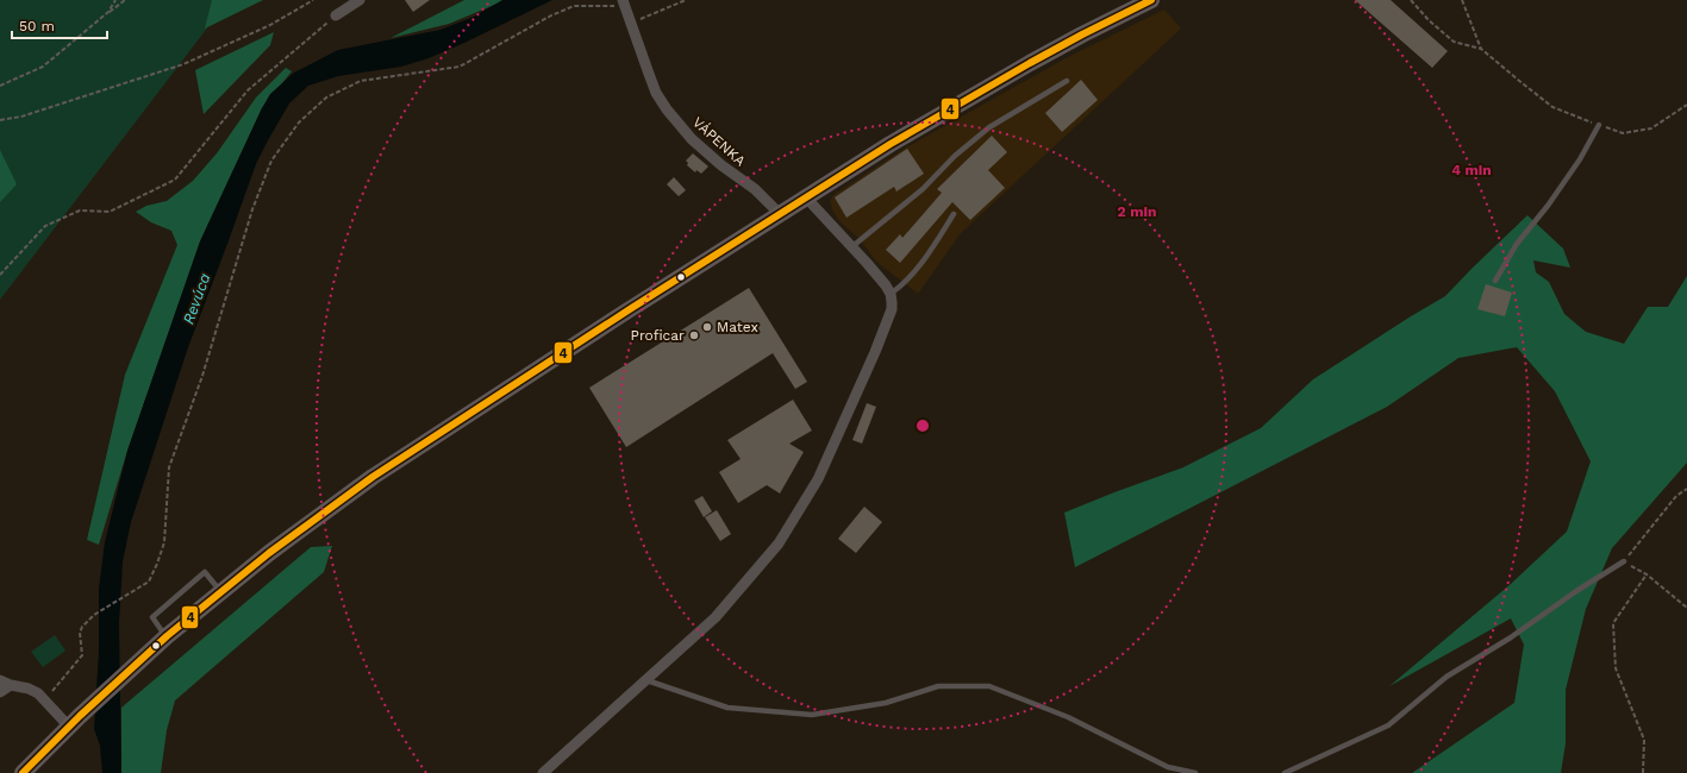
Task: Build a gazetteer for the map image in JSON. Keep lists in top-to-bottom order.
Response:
{
  "streets": {
    "street": ["VÁPENKA"]
  },
  "water": ["Revúca"],
  "places": ["Matex", "Proficar"],
  "lines": ["transit line 4"],
  "scale_bar": "50 m",
  "rings": ["4 min", "2 min"]
}
